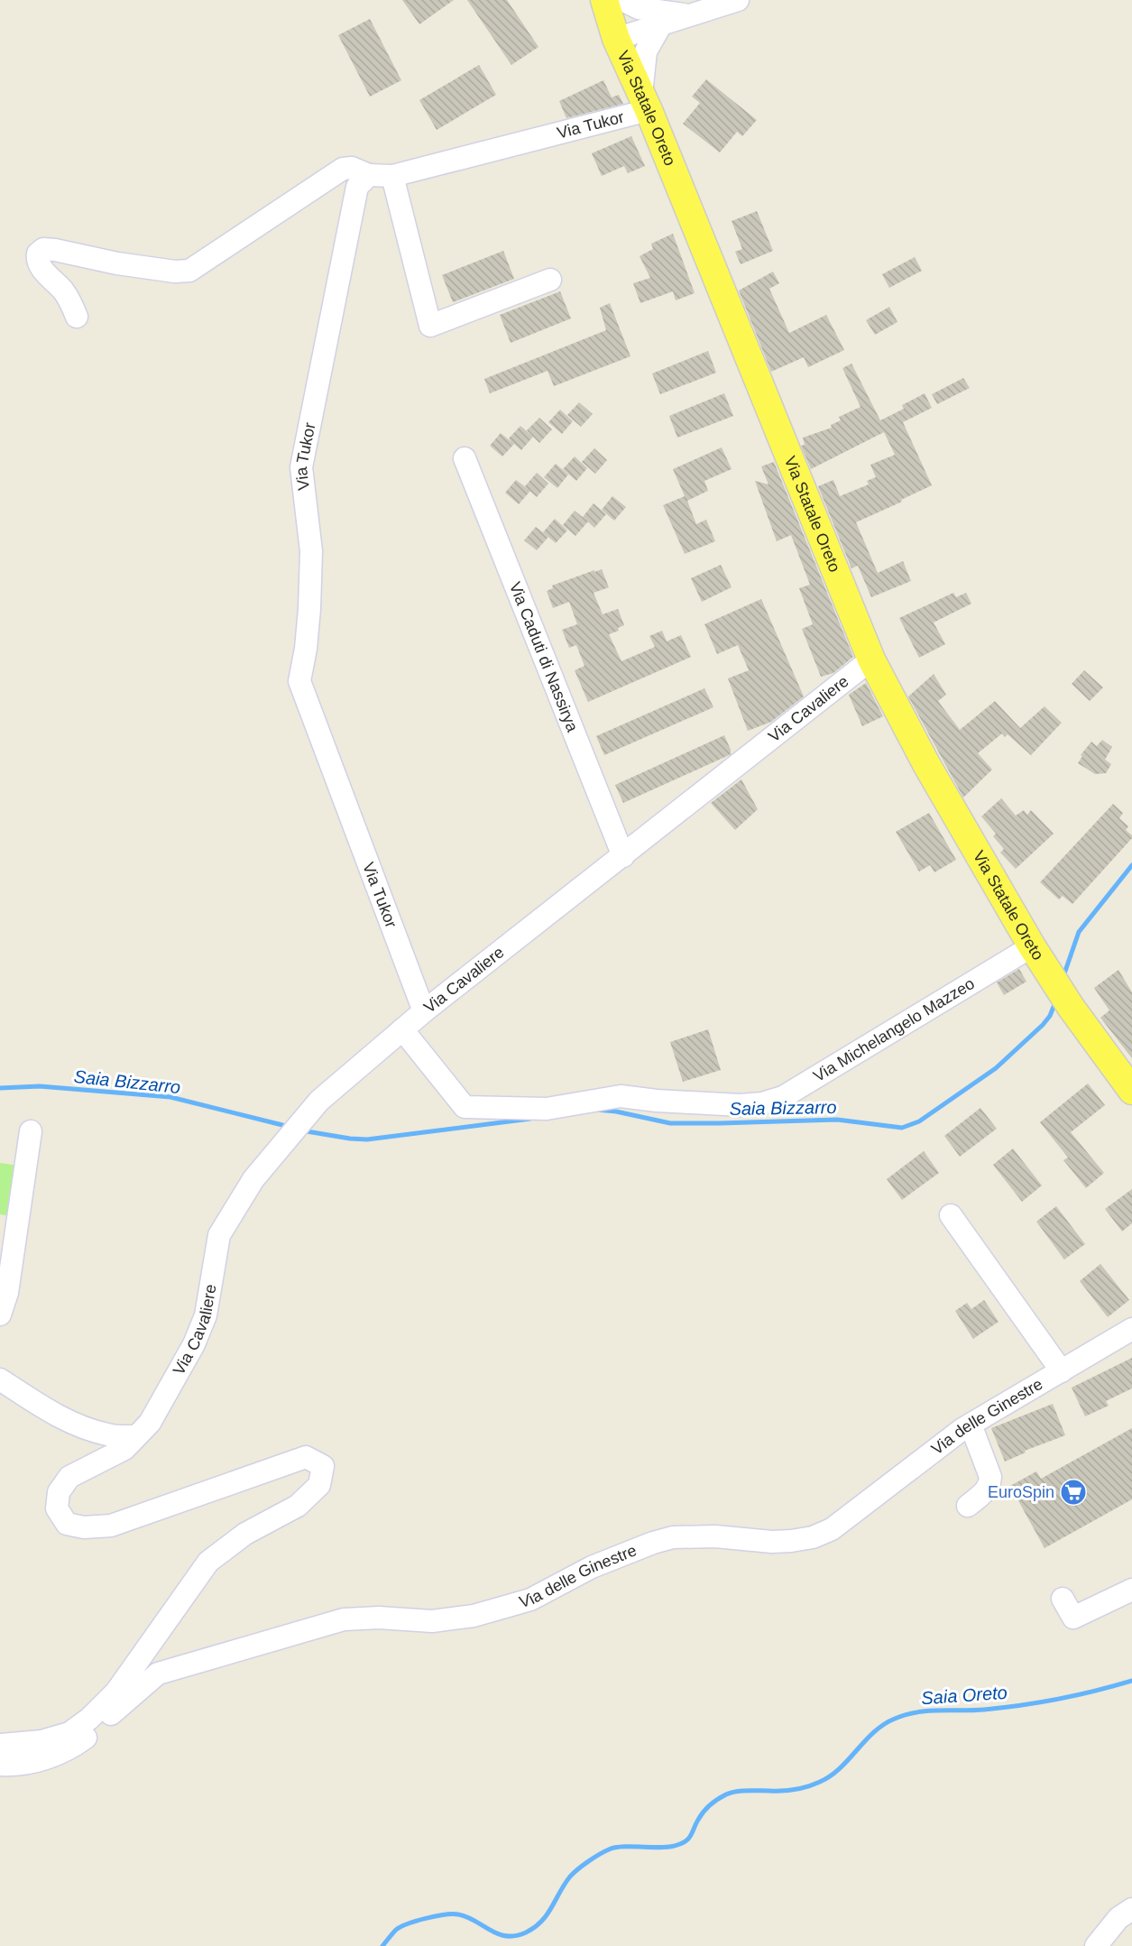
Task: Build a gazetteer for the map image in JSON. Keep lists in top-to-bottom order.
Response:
{
  "streets": {
    "main road": ["Via Statale Oreto"],
    "street": [
      "Via Tukor",
      "Via Caduti di Nassirya",
      "Via Cavaliere",
      "Via Michelangelo Mazzeo",
      "Via delle Ginestre"
    ]
  },
  "crossings": [
    ["Via Statale Oreto", "Via Tukor"],
    ["Via Statale Oreto", "Via Cavaliere"],
    ["Via Statale Oreto", "Via Michelangelo Mazzeo"],
    ["Via Tukor", "Via Cavaliere"],
    ["Via Caduti di Nassirya", "Via Cavaliere"],
    ["Via Cavaliere", "Via Michelangelo Mazzeo"]
  ],
  "water": ["Saia Bizzarro", "Saia Oreto"],
  "places": {
    "supermarket": ["EuroSpin"]
  }
}
